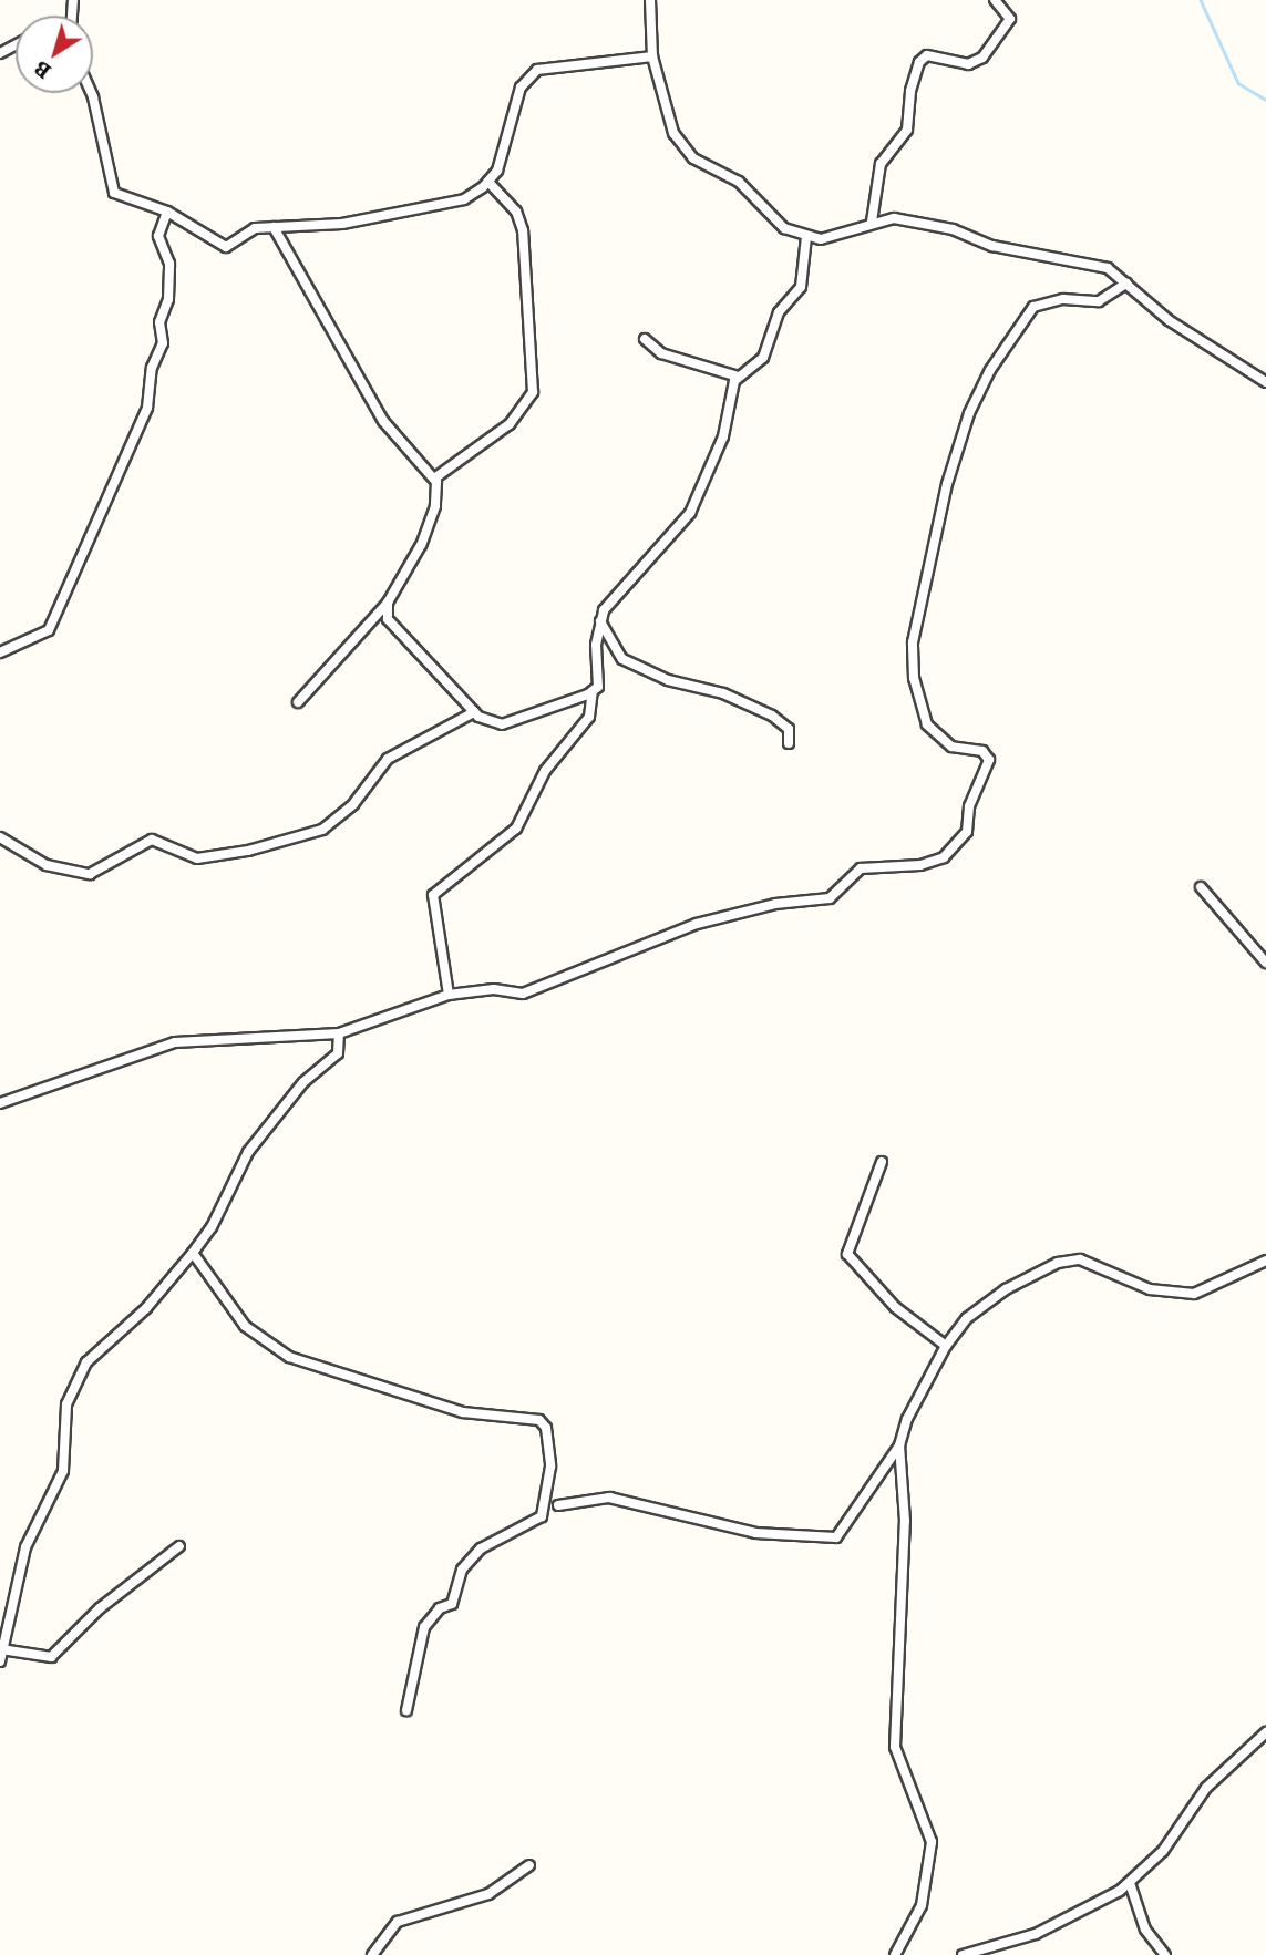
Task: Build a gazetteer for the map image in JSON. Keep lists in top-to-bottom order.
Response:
{
  "north": "bottom left"
}
